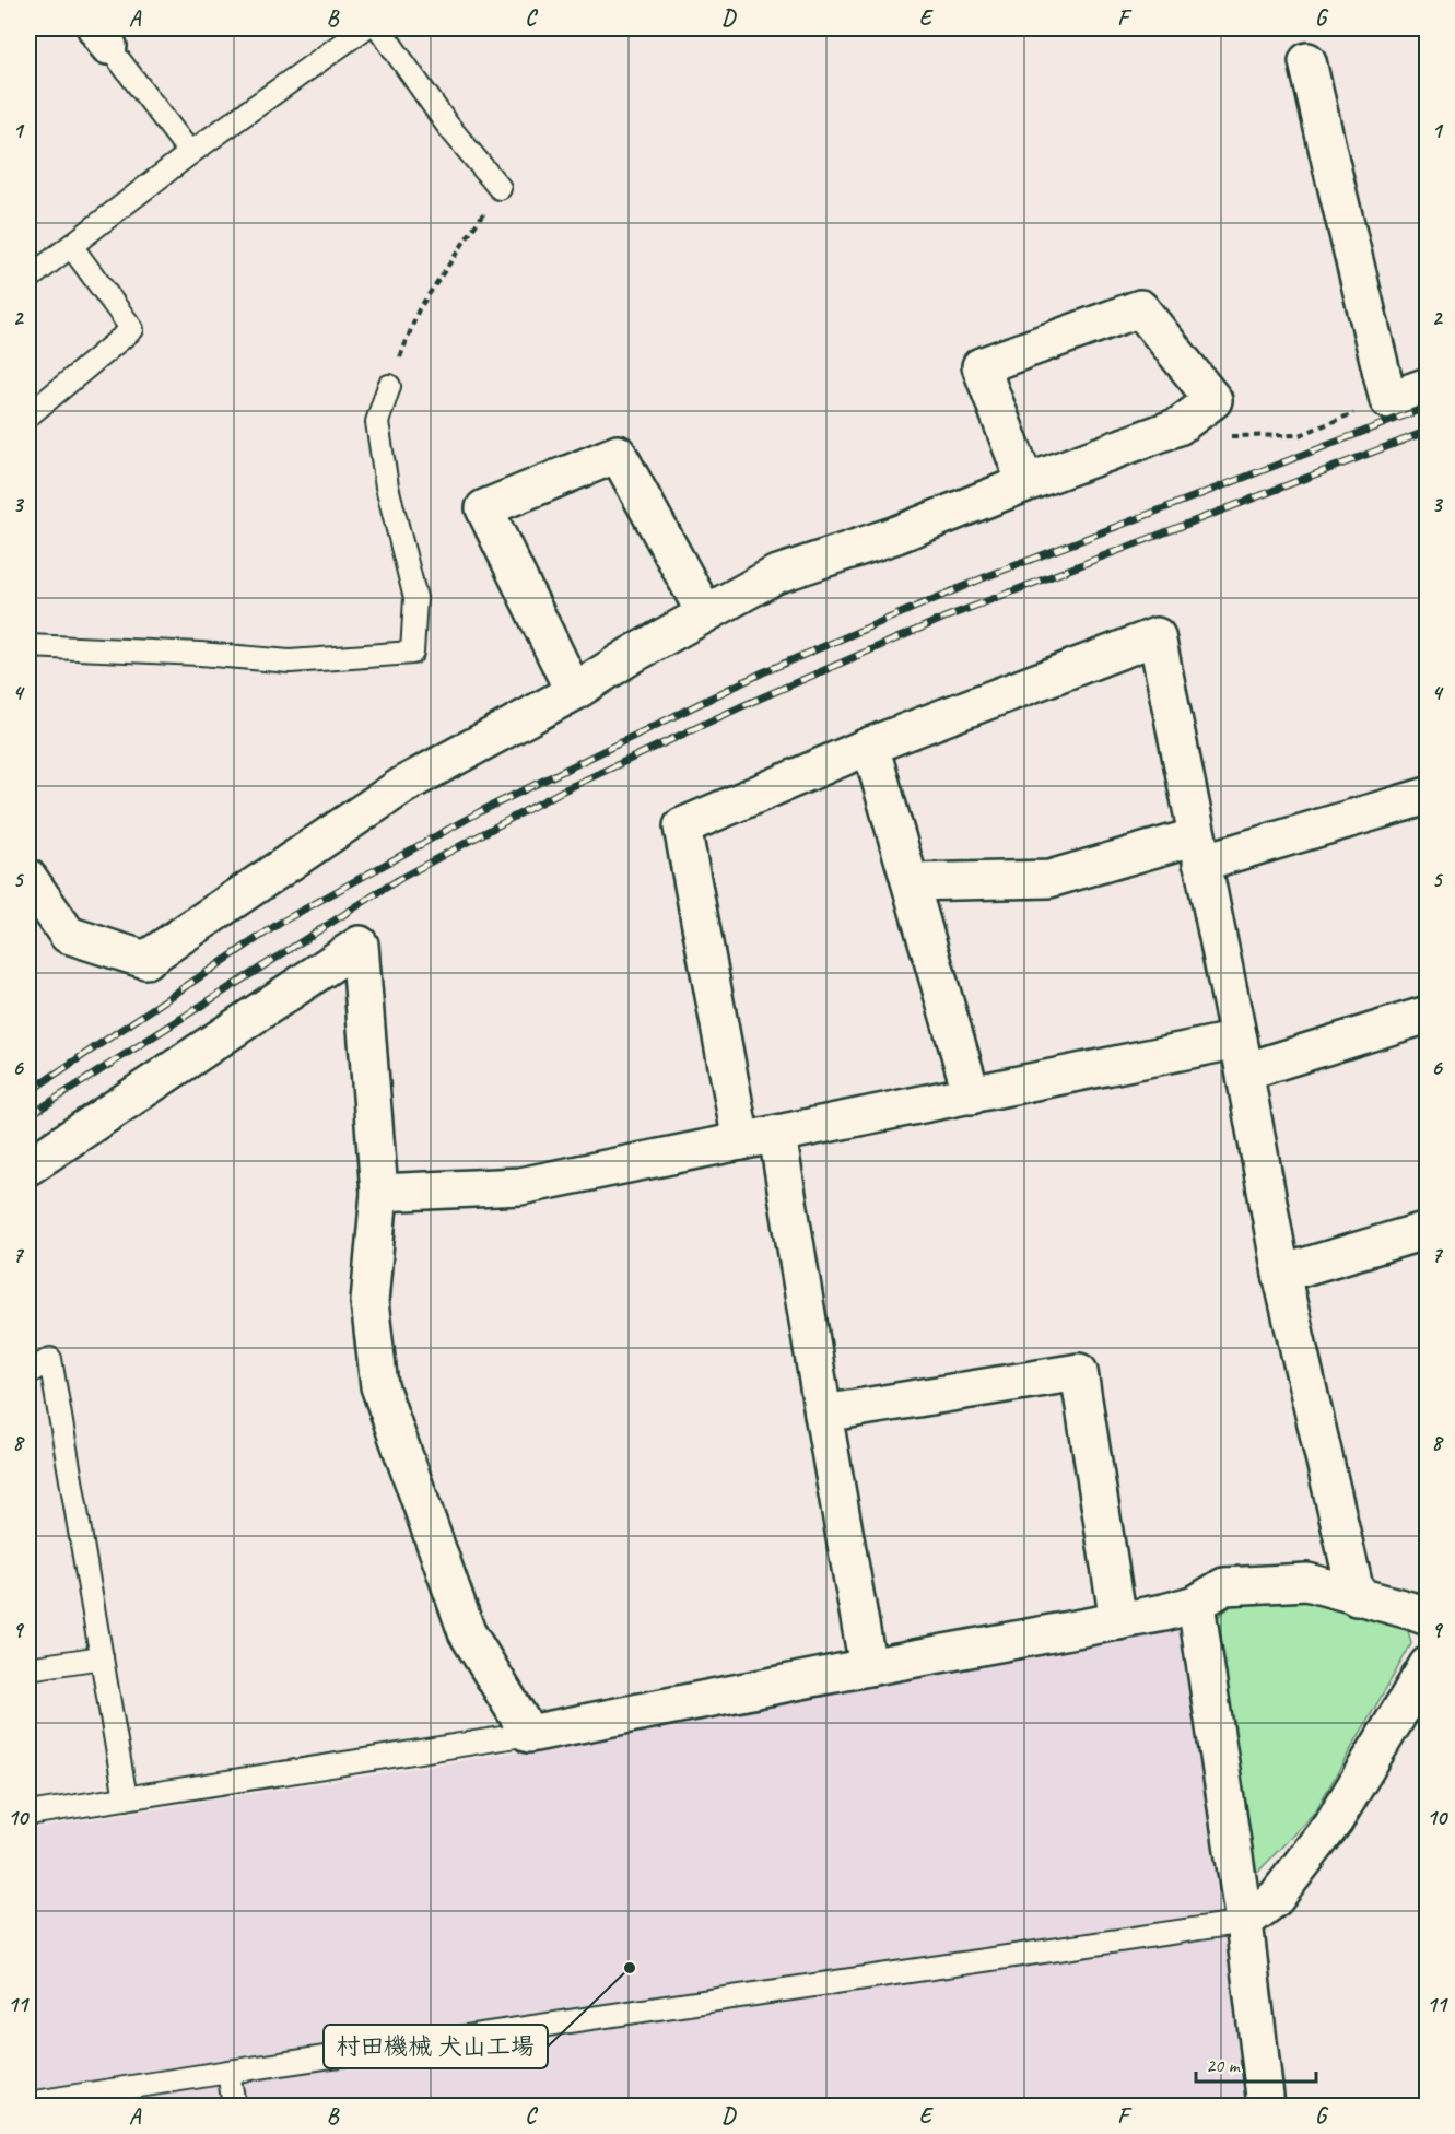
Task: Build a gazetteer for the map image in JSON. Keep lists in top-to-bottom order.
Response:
{
  "places": ["村田機械 犬山工場"],
  "scale_bar": "20 m",
  "grid": {
    "columns": [
      "A",
      "B",
      "C",
      "D",
      "E",
      "F",
      "G"
    ],
    "rows": [
      "1",
      "2",
      "3",
      "4",
      "5",
      "6",
      "7",
      "8",
      "9",
      "10",
      "11"
    ]
  }
}
